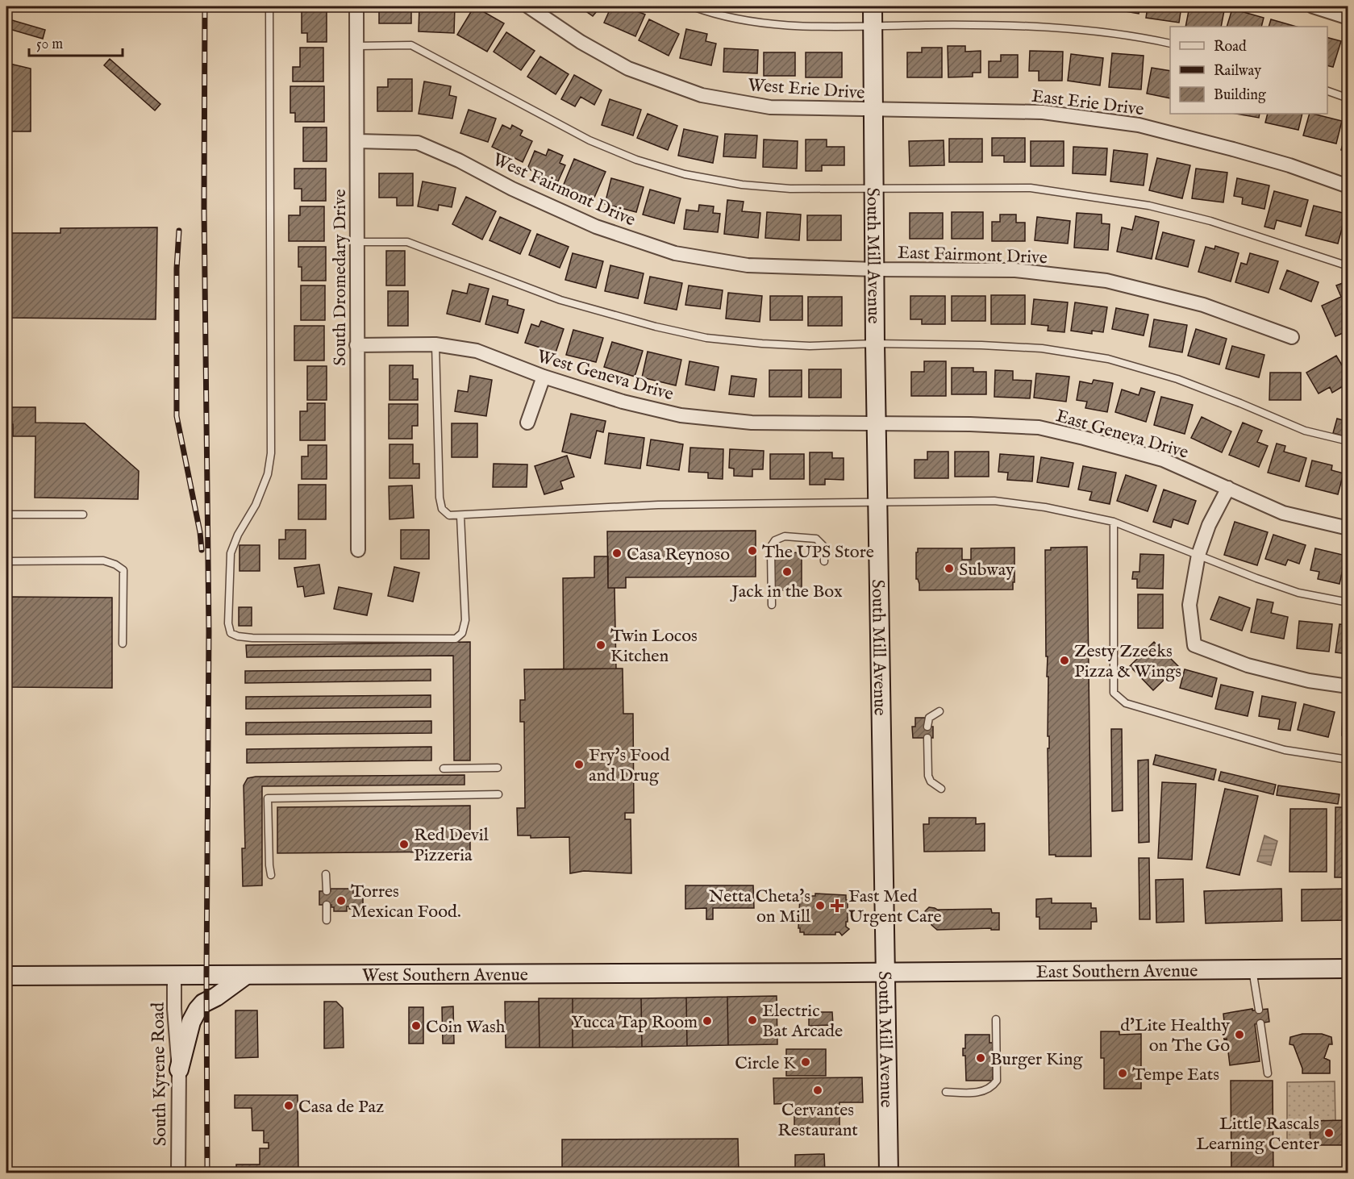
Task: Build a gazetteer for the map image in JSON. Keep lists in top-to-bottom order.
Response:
{
  "streets": {
    "main road": ["South Mill Avenue", "East Southern Avenue", "West Southern Avenue"],
    "street": [
      "West Erie Drive",
      "East Erie Drive",
      "West Fairmont Drive",
      "East Fairmont Drive",
      "South Dromedary Drive",
      "West Geneva Drive",
      "East Geneva Drive",
      "South Kyrene Road"
    ]
  },
  "crossings": [
    ["West Erie Drive", "East Erie Drive"],
    ["West Erie Drive", "South Mill Avenue"],
    ["East Erie Drive", "South Mill Avenue"],
    ["West Fairmont Drive", "East Fairmont Drive"],
    ["West Fairmont Drive", "South Mill Avenue"],
    ["West Fairmont Drive", "South Dromedary Drive"],
    ["East Fairmont Drive", "South Mill Avenue"],
    ["South Mill Avenue", "West Geneva Drive"],
    ["South Mill Avenue", "East Geneva Drive"],
    ["South Mill Avenue", "East Southern Avenue"],
    ["South Mill Avenue", "West Southern Avenue"],
    ["South Dromedary Drive", "West Geneva Drive"],
    ["West Geneva Drive", "East Geneva Drive"],
    ["East Southern Avenue", "West Southern Avenue"],
    ["West Southern Avenue", "South Kyrene Road"]
  ],
  "places": {
    "other": [
      "The UPS Store",
      "Casa Reynoso",
      "Subway",
      "Jack in the Box",
      "Twin Locos Kitchen",
      "Zesty Zzeeks Pizza & Wings",
      "Fry's Food and Drug",
      "Red Devil Pizzeria",
      "Torres Mexican Food.",
      "Netta Cheta's on Mill",
      "Electric Bat Arcade",
      "Yucca Tap Room",
      "Coin Wash",
      "d'Lite Healthy on The Go",
      "Burger King",
      "Circle K",
      "Tempe Eats",
      "Cervantes Restaurant",
      "Casa de Paz",
      "Little Rascals Learning Center"
    ],
    "health": ["Fast Med Urgent Care"]
  },
  "legend": ["Road", "Railway", "Building"],
  "scale_bar": "50 m"
}
